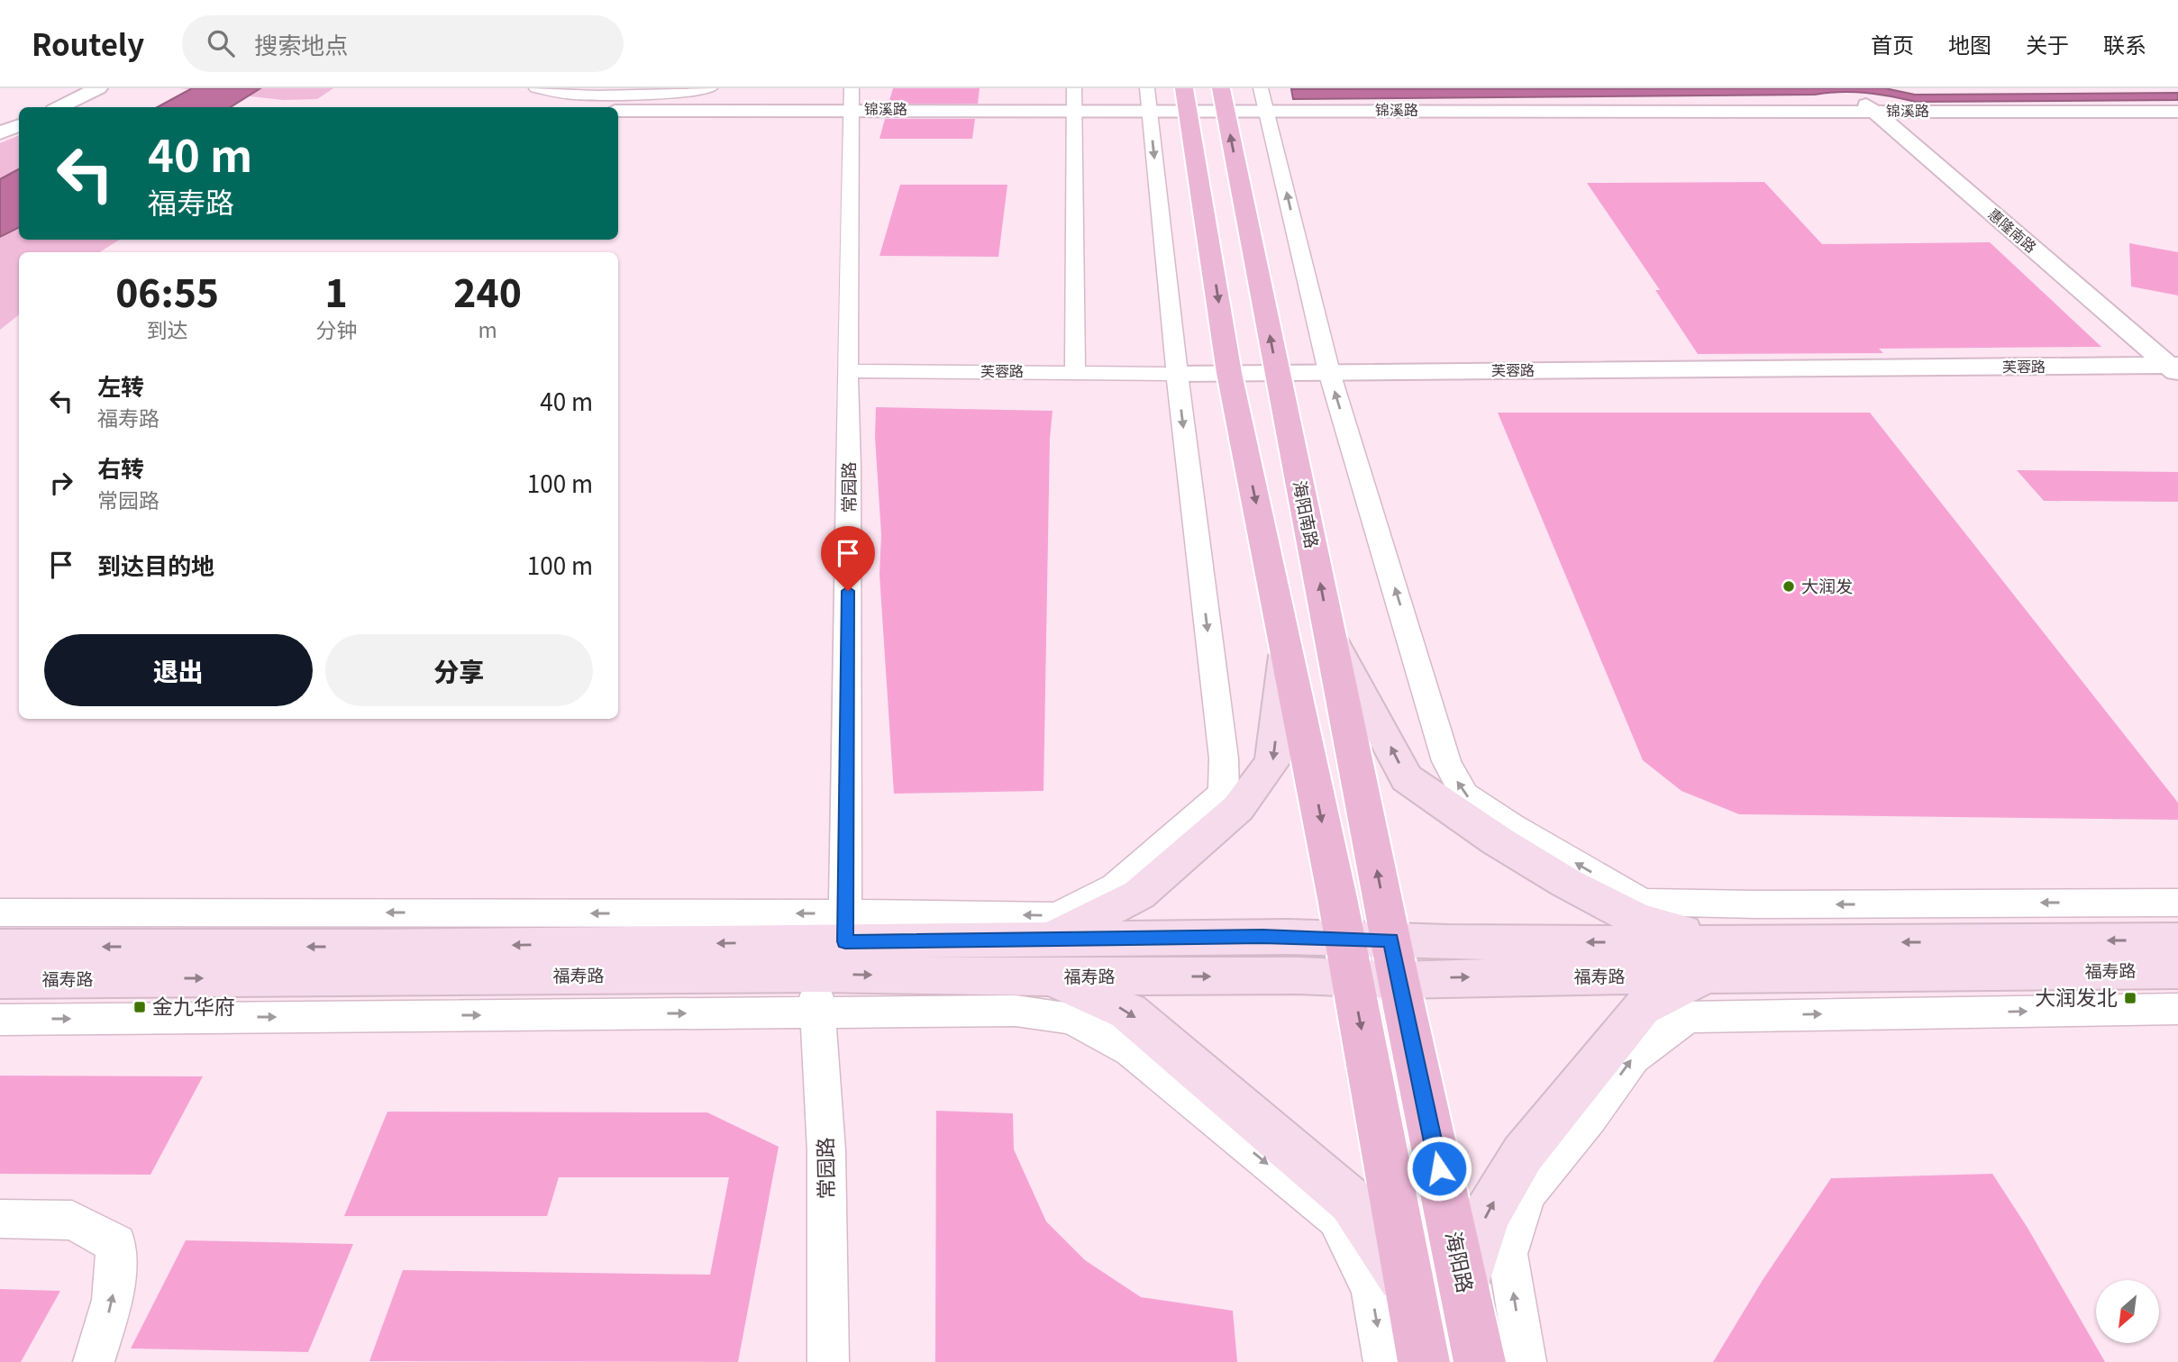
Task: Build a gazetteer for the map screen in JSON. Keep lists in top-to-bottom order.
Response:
{
  "streets": {
    "main road": ["海阳南路", "福寿路", "海阳路"],
    "street": [
      "锦溪路",
      "惠隆南路",
      "芙蓉路",
      "常园路"
    ]
  },
  "crossings": [
    ["锦溪路", "惠隆南路"],
    ["锦溪路", "常园路"],
    ["锦溪路", "海阳南路"],
    ["惠隆南路", "芙蓉路"],
    ["芙蓉路", "常园路"],
    ["芙蓉路", "海阳南路"],
    ["常园路", "福寿路"],
    ["海阳南路", "福寿路"],
    ["海阳南路", "海阳路"],
    ["福寿路", "海阳路"]
  ],
  "places": {
    "other": ["大润发"],
    "transit": ["大润发北", "金九华府"]
  },
  "north": "bottom left",
  "page": {
    "header": "Routely",
    "search": "搜索地点",
    "nav": [
      "首页",
      "地图",
      "关于",
      "联系"
    ],
    "turn": ["40 m", "福寿路"],
    "eta": [
      "06:55",
      "到达",
      "1",
      "分钟",
      "240",
      "m"
    ],
    "list": [
      {
        "name": "左转",
        "note": "福寿路",
        "value": "40 m"
      },
      {
        "name": "右转",
        "note": "常园路",
        "value": "100 m"
      },
      {
        "name": "到达目的地",
        "value": "100 m"
      }
    ],
    "buttons": ["退出", "分享"]
  }
}
